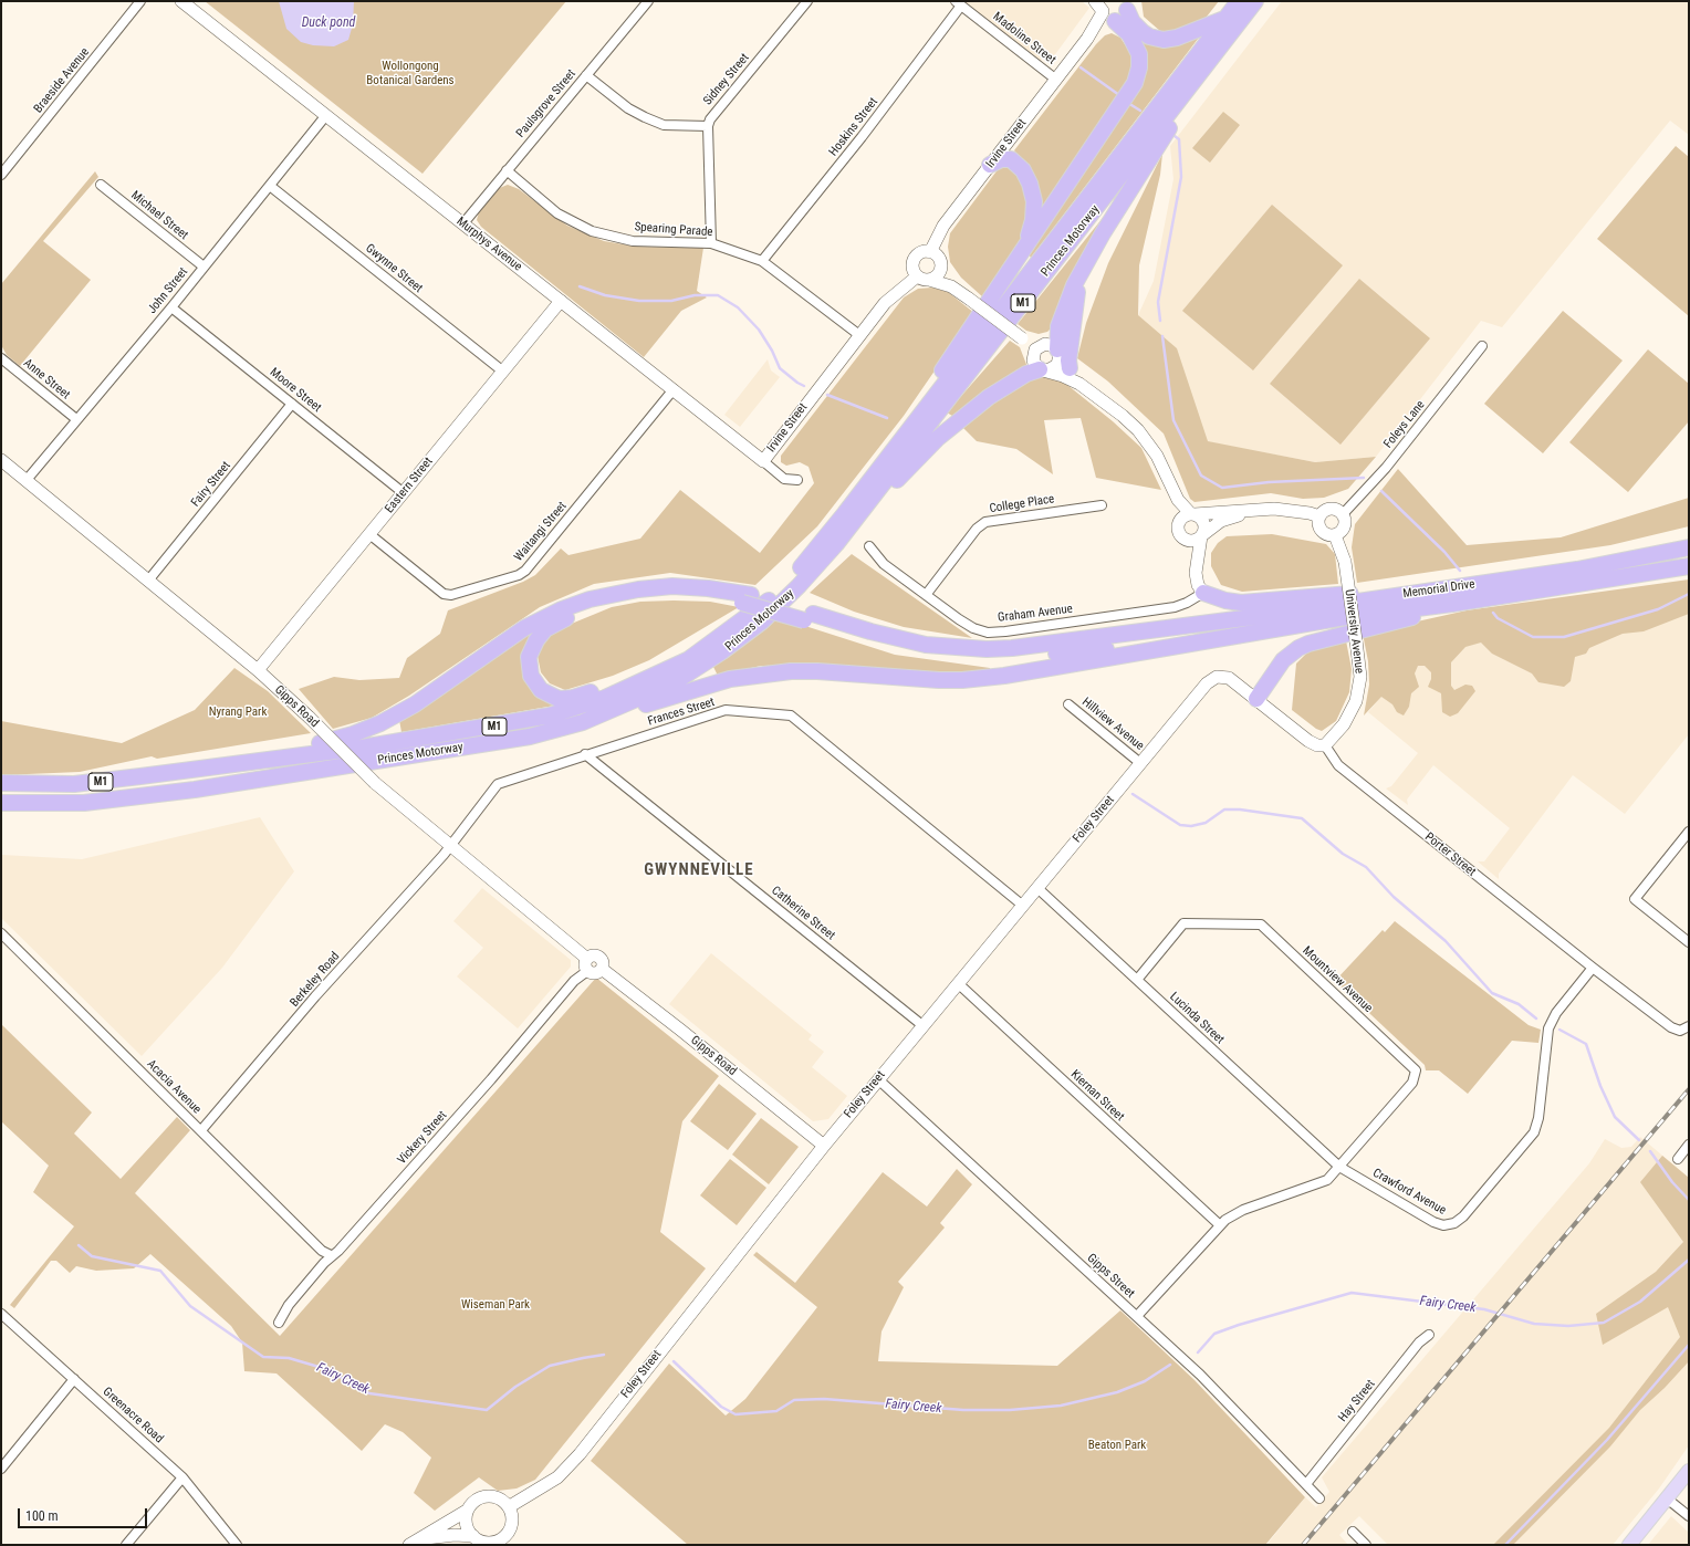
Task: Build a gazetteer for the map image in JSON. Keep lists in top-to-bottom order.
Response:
{
  "streets": {
    "highway": ["Princes Motorway", "M1", "Memorial Drive"],
    "main road": [
      "Irvine Street",
      "Murphys Avenue",
      "Eastern Street",
      "University Avenue",
      "Gipps Road",
      "Foley Street"
    ],
    "street": [
      "Madoline Street",
      "Sidney Street",
      "Braeside Avenue",
      "Paulsgrove Street",
      "Hoskins Street",
      "Michael Street",
      "Spearing Parade",
      "Gwynne Street",
      "John Street",
      "Anne Street",
      "Moore Street",
      "Foleys Lane",
      "Fairy Street",
      "College Place",
      "Waitangi Street",
      "Graham Avenue",
      "Frances Street",
      "Hillview Avenue",
      "Porter Street",
      "Catherine Street",
      "Berkeley Road",
      "Mountview Avenue",
      "Lucinda Street",
      "Acacia Avenue",
      "Kiernan Street",
      "Vickery Street",
      "Crawford Avenue",
      "Gipps Street",
      "Hay Street",
      "Greenacre Road"
    ]
  },
  "crossings": [
    ["Madoline Street", "Hoskins Street"],
    ["Madoline Street", "Irvine Street"],
    ["Sidney Street", "Spearing Parade"],
    ["Paulsgrove Street", "Spearing Parade"],
    ["Paulsgrove Street", "Murphys Avenue"],
    ["Hoskins Street", "Spearing Parade"],
    ["Irvine Street", "Spearing Parade"],
    ["Irvine Street", "Murphys Avenue"],
    ["Michael Street", "John Street"],
    ["Murphys Avenue", "John Street"],
    ["Murphys Avenue", "Eastern Street"],
    ["Murphys Avenue", "Waitangi Street"],
    ["Gwynne Street", "John Street"],
    ["Gwynne Street", "Eastern Street"],
    ["John Street", "Anne Street"],
    ["John Street", "Moore Street"],
    ["John Street", "Gipps Road"],
    ["Moore Street", "Fairy Street"],
    ["Moore Street", "Eastern Street"],
    ["Foleys Lane", "University Avenue"],
    ["Fairy Street", "Gipps Road"],
    ["Eastern Street", "Waitangi Street"],
    ["Eastern Street", "Gipps Road"],
    ["College Place", "Graham Avenue"],
    ["University Avenue", "Porter Street"],
    ["Gipps Road", "Frances Street"],
    ["Gipps Road", "Foley Street"],
    ["Gipps Road", "Berkeley Road"],
    ["Gipps Road", "Vickery Street"],
    ["Frances Street", "Foley Street"],
    ["Frances Street", "Catherine Street"],
    ["Frances Street", "Berkeley Road"],
    ["Hillview Avenue", "Foley Street"],
    ["Foley Street", "Catherine Street"],
    ["Foley Street", "Lucinda Street"],
    ["Foley Street", "Kiernan Street"],
    ["Foley Street", "Gipps Street"],
    ["Porter Street", "Crawford Avenue"],
    ["Berkeley Road", "Acacia Avenue"],
    ["Mountview Avenue", "Lucinda Street"],
    ["Mountview Avenue", "Crawford Avenue"],
    ["Lucinda Street", "Crawford Avenue"],
    ["Acacia Avenue", "Vickery Street"],
    ["Gipps Street", "Hay Street"]
  ],
  "districts": ["GWYNNEVILLE"],
  "water": ["Duck pond", "Fairy Creek"],
  "parks": [
    "Wollongong Botanical Gardens",
    "Nyrang Park",
    "Wiseman Park",
    "Beaton Park"
  ],
  "scale_bar": "100 m"
}
